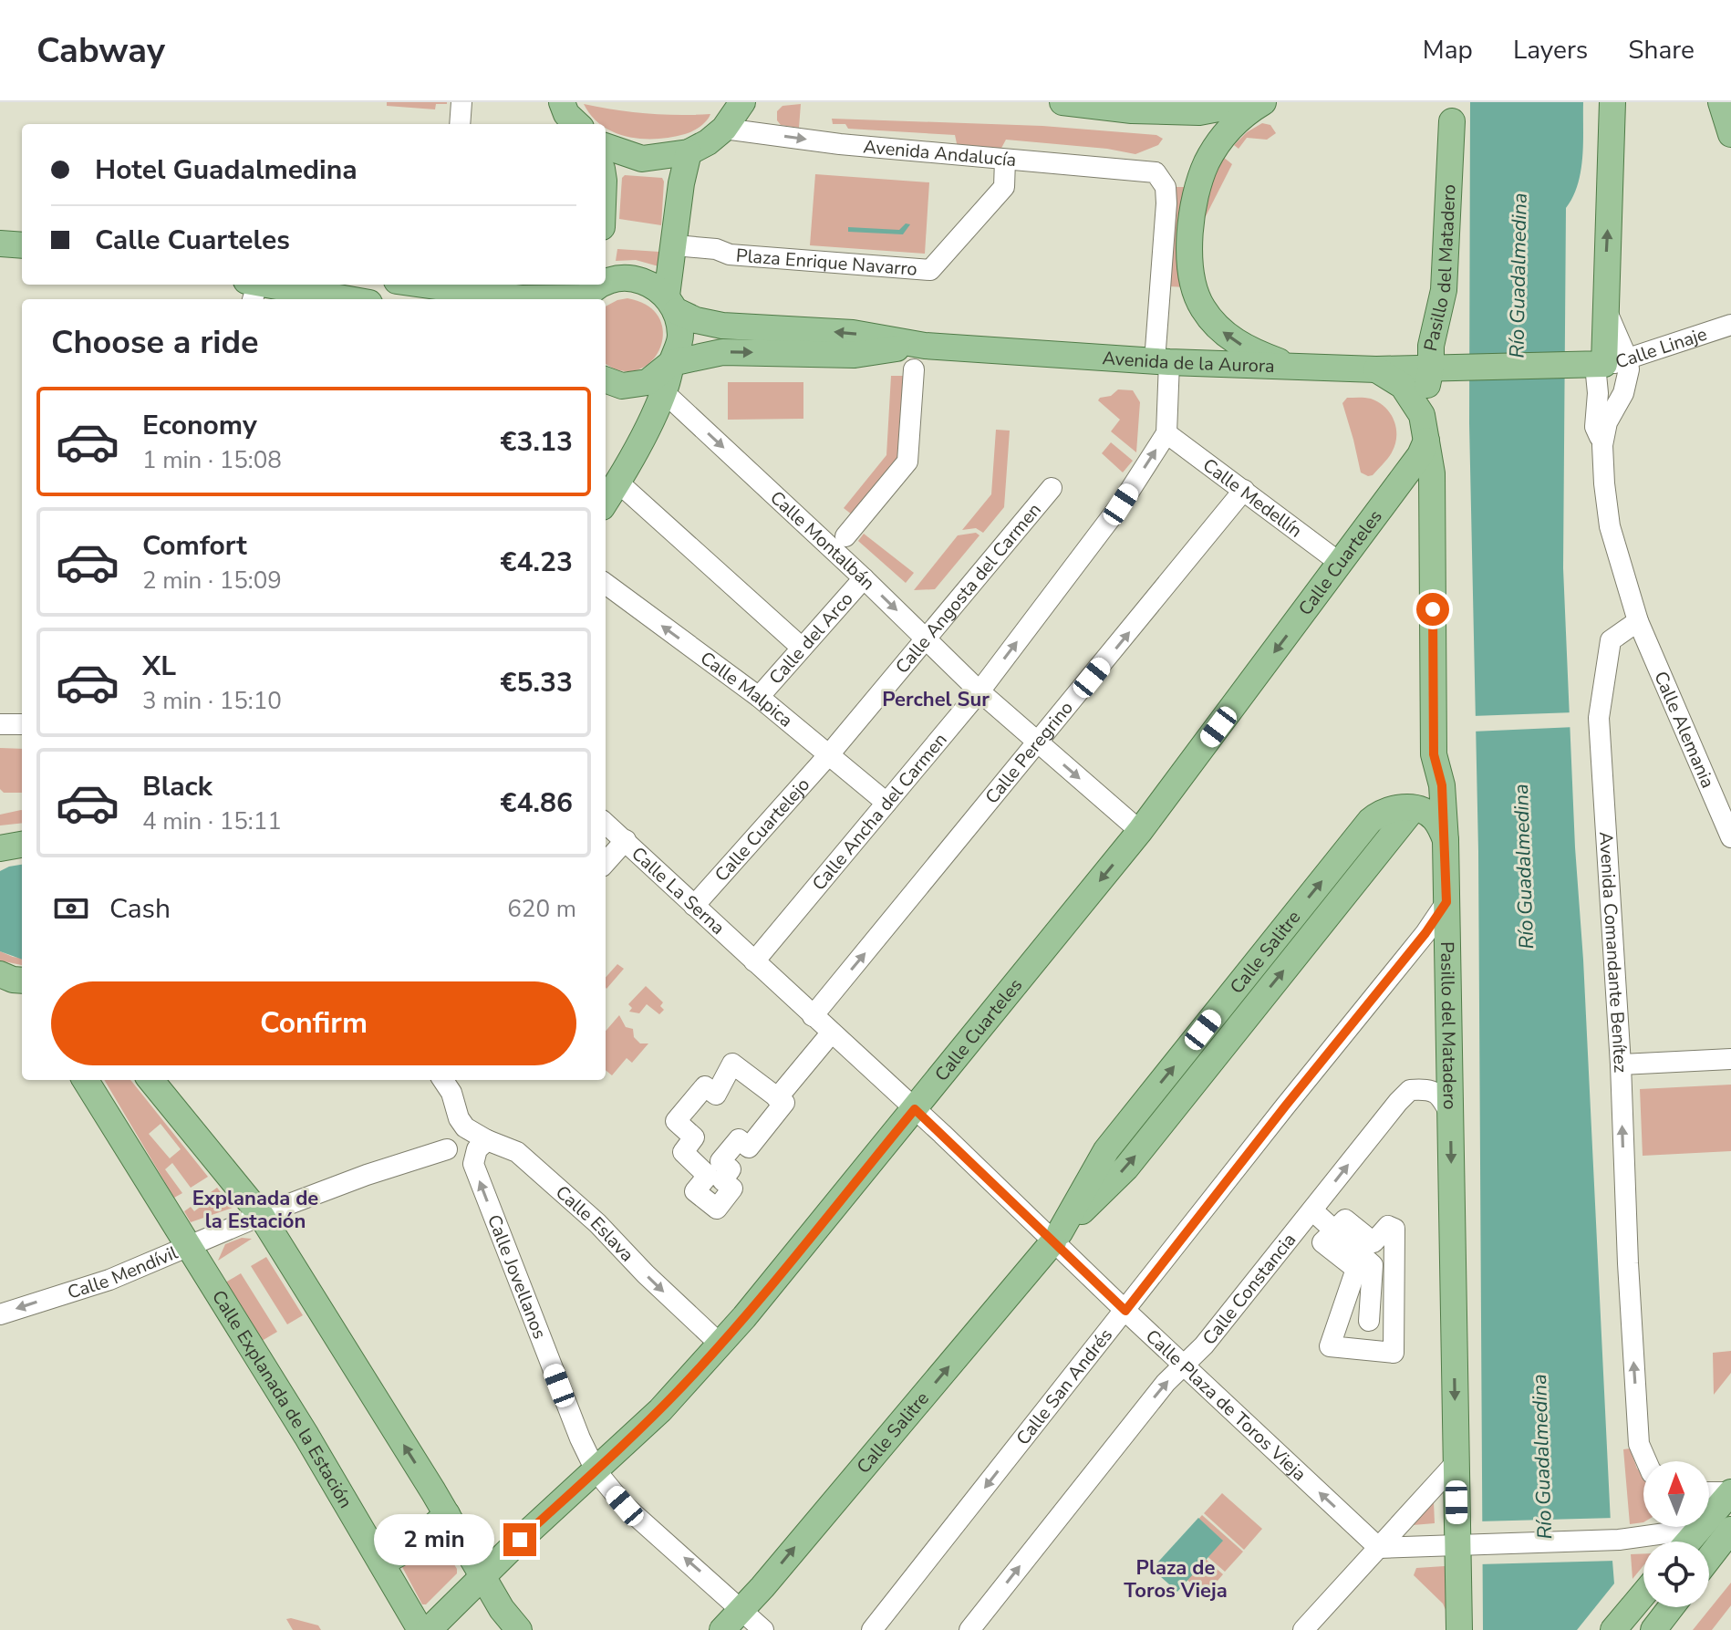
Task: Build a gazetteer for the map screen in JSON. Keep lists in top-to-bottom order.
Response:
{
  "streets": {
    "main road": [
      "Pasillo del Matadero",
      "Avenida de la Aurora",
      "Calle Cuarteles",
      "Calle Salitre",
      "Calle Explanada de la Estación"
    ],
    "street": [
      "Avenida Andalucía",
      "Plaza Enrique Navarro",
      "Calle Linaje",
      "Calle Medellín",
      "Calle Montalbán",
      "Calle Angosta del Carmen",
      "Calle del Arco",
      "Calle Malpica",
      "Calle Alemania",
      "Calle Peregrino",
      "Calle Ancha del Carmen",
      "Calle Cuartelejo",
      "Calle La Serna",
      "Avenida Comandante Benítez",
      "Calle Eslava",
      "Calle Mendívil",
      "Calle Jovellanos",
      "Calle Constancia",
      "Calle San Andrés",
      "Calle Plaza de Toros Vieja"
    ]
  },
  "crossings": [
    ["Avenida Andalucía", "Plaza Enrique Navarro"],
    ["Avenida Andalucía", "Avenida de la Aurora"],
    ["Pasillo del Matadero", "Avenida de la Aurora"],
    ["Pasillo del Matadero", "Calle Cuarteles"],
    ["Pasillo del Matadero", "Calle Salitre"],
    ["Pasillo del Matadero", "Calle Constancia"],
    ["Pasillo del Matadero", "Calle San Andrés"],
    ["Calle Linaje", "Avenida de la Aurora"],
    ["Calle Medellín", "Calle Cuarteles"],
    ["Calle Medellín", "Calle Peregrino"],
    ["Calle Medellín", "Calle Ancha del Carmen"],
    ["Calle Montalbán", "Calle Cuarteles"],
    ["Calle Montalbán", "Calle Angosta del Carmen"],
    ["Calle Montalbán", "Calle del Arco"],
    ["Calle Montalbán", "Calle Peregrino"],
    ["Calle Montalbán", "Calle Ancha del Carmen"],
    ["Calle Cuarteles", "Calle Eslava"],
    ["Calle Cuarteles", "Calle Jovellanos"],
    ["Calle Cuarteles", "Calle Plaza de Toros Vieja"],
    ["Calle Angosta del Carmen", "Calle Malpica"],
    ["Calle Angosta del Carmen", "Calle Cuartelejo"],
    ["Calle del Arco", "Calle Malpica"],
    ["Calle Malpica", "Calle Ancha del Carmen"],
    ["Calle Malpica", "Calle Cuartelejo"],
    ["Calle Alemania", "Avenida Comandante Benítez"],
    ["Calle Peregrino", "Calle Plaza de Toros Vieja"],
    ["Calle Ancha del Carmen", "Calle La Serna"],
    ["Calle Ancha del Carmen", "Calle Plaza de Toros Vieja"],
    ["Calle Cuartelejo", "Calle La Serna"],
    ["Calle La Serna", "Calle Plaza de Toros Vieja"],
    ["Calle Salitre", "Calle Jovellanos"],
    ["Calle Salitre", "Calle Plaza de Toros Vieja"],
    ["Calle Mendívil", "Calle Explanada de la Estación"],
    ["Calle Constancia", "Calle Plaza de Toros Vieja"],
    ["Calle San Andrés", "Calle Plaza de Toros Vieja"]
  ],
  "one_way": [
    "Avenida Andalucía",
    "Calle Cuarteles",
    "Calle Peregrino",
    "Calle Ancha del Carmen",
    "Calle Salitre",
    "Avenida Comandante Benítez",
    "Calle Eslava",
    "Calle Mendívil",
    "Calle Jovellanos",
    "Calle Constancia",
    "Calle San Andrés"
  ],
  "districts": ["Perchel Sur", "Explanada de la Estación", "Plaza de Toros Vieja"],
  "water": ["Río Guadalmedina"],
  "north": "top",
  "page": {
    "header": "Cabway",
    "nav": ["Map", "Layers", "Share"],
    "banner": ["Hotel Guadalmedina", "Calle Cuarteles"],
    "heading": "Choose a ride",
    "list": [
      {
        "name": "Economy",
        "note": "1 min · 15:08",
        "value": "€3.13"
      },
      {
        "name": "Comfort",
        "note": "2 min · 15:09",
        "value": "€4.23"
      },
      {
        "name": "XL",
        "note": "3 min · 15:10",
        "value": "€5.33"
      },
      {
        "name": "Black",
        "note": "4 min · 15:11",
        "value": "€4.86"
      }
    ],
    "pay": ["Cash", "620 m"],
    "buttons": "Confirm",
    "bubble": "2 min"
  }
}
